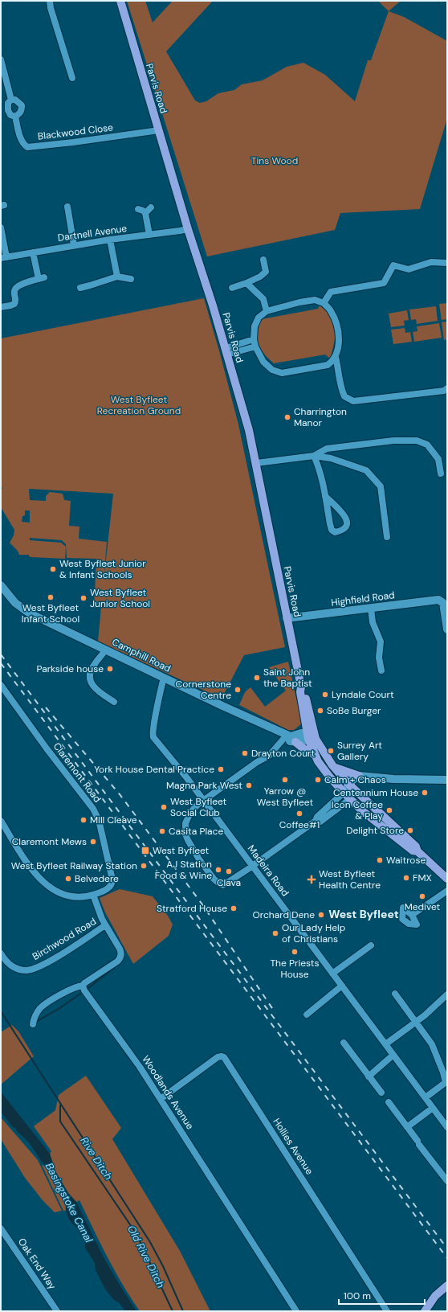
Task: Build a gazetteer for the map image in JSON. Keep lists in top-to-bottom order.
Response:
{
  "streets": {
    "main road": ["Parvis Road"],
    "street": [
      "Blackwood Close",
      "Dartnell Avenue",
      "Highfield Road",
      "Camphill Road",
      "Claremont Road",
      "Madeira Road",
      "Birchwood Road",
      "Woodlands Avenue",
      "Hollies Avenue",
      "Oak End Way"
    ]
  },
  "crossings": [
    ["Parvis Road", "Blackwood Close"],
    ["Parvis Road", "Dartnell Avenue"],
    ["Parvis Road", "Highfield Road"],
    ["Parvis Road", "Camphill Road"],
    ["Camphill Road", "Madeira Road"],
    ["Woodlands Avenue", "Hollies Avenue"]
  ],
  "districts": ["West Byfleet"],
  "water": ["Rive Ditch", "Basingstoke Canal", "Old Rive Ditch"],
  "parks": ["Tins Wood", "West Byfleet Recreation Ground"],
  "places": {
    "other": [
      "Charrington Manor",
      "West Byfleet Junior & Infant Schools",
      "West Byfleet Infant School",
      "West Byfleet Junior School",
      "Parkside house",
      "Saint John the Baptist",
      "Cornerstone Centre",
      "Lyndale Court",
      "SoBe Burger",
      "Surrey Art Gallery",
      "Drayton Court",
      "York House Dental Practice",
      "Yarrow @ West Byfleet",
      "Calm + Chaos",
      "Magna Park West",
      "Centennium House",
      "West Byfleet Social Club",
      "Icon Coffee & Play",
      "Coffee#1",
      "MIll Cleave",
      "Delight Store",
      "Casita Place",
      "Claremont Mews",
      "Waitrose",
      "West Byfleet Railway Station",
      "AJ Station Food & Wine",
      "Clava",
      "FMX",
      "Belvedere",
      "Medivet",
      "Stratford House",
      "Orchard Dene",
      "Our Lady Help of Christians",
      "The Priests House"
    ],
    "transit": ["West Byfleet"],
    "health": ["West Byfleet Health Centre"]
  },
  "scale_bar": "100 m"
}
